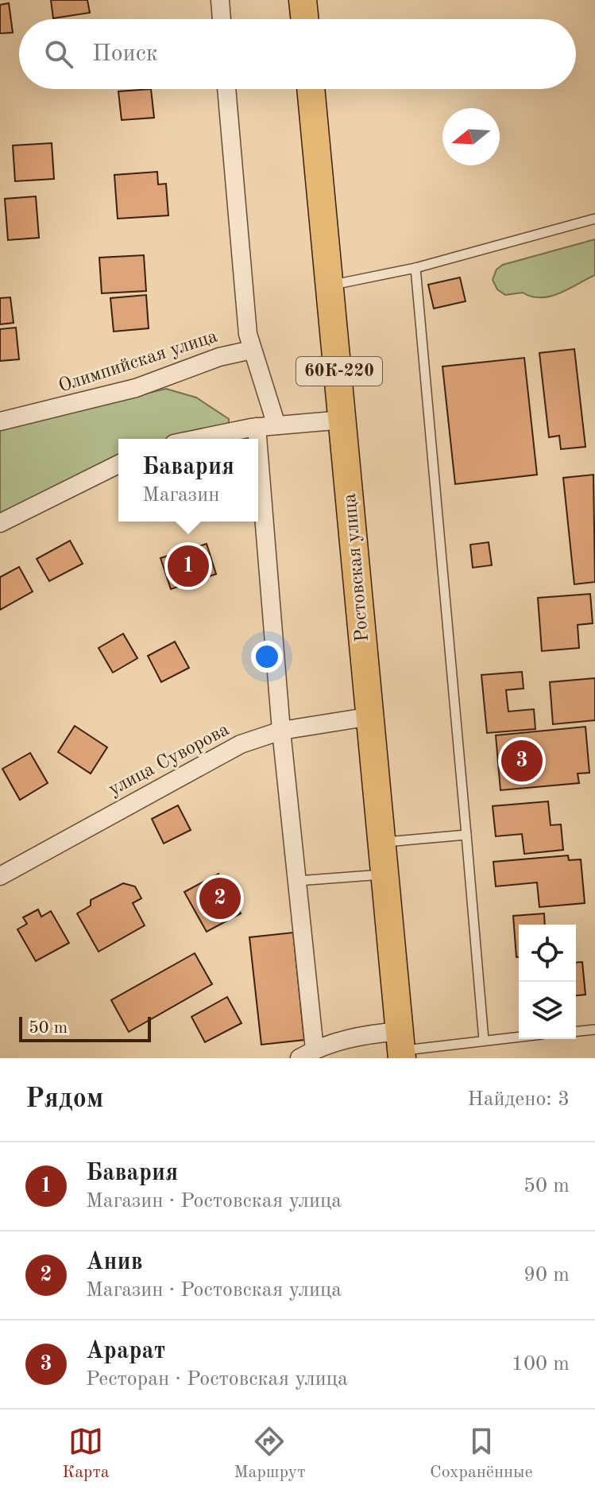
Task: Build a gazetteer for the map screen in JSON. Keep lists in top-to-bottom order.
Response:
{
  "streets": {
    "main road": ["60К-220", "Ростовская улица"],
    "street": ["Олимпийская улица", "улица Суворова"]
  },
  "crossings": [
    ["Ростовская улица", "улица Суворова"]
  ],
  "scale_bar": "50 m",
  "north": "left",
  "page": {
    "search": "Поиск",
    "popup": ["Бавария", "Магазин"],
    "pins": ["1", "3", "2"],
    "scale": "50 m",
    "heading": ["Рядом", "Найдено: 3"],
    "list": [
      {
        "mark": "1",
        "name": "Бавария",
        "note": "Магазин · Ростовская улица",
        "value": "50 m"
      },
      {
        "mark": "2",
        "name": "Анив",
        "note": "Магазин · Ростовская улица",
        "value": "90 m"
      },
      {
        "mark": "3",
        "name": "Арарат",
        "note": "Ресторан · Ростовская улица",
        "value": "100 m"
      }
    ],
    "nav": ["Карта", "Маршрут", "Сохранённые"]
  }
}
